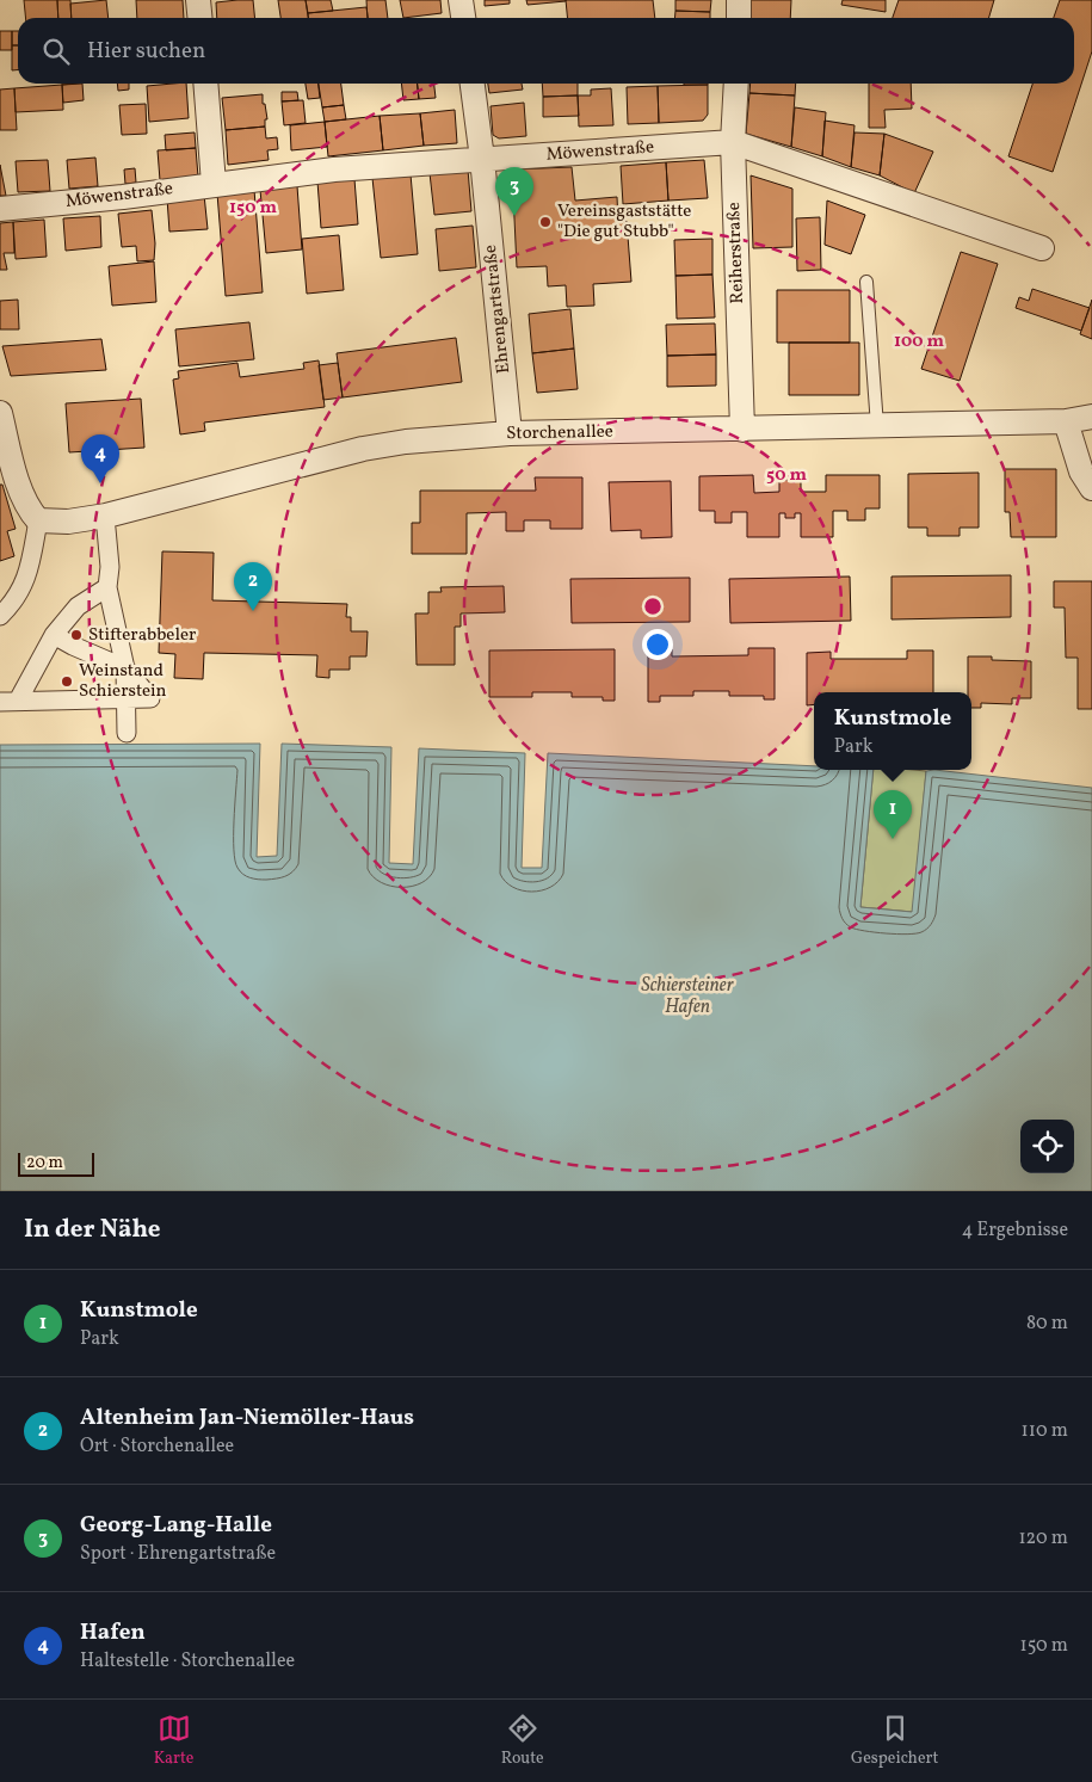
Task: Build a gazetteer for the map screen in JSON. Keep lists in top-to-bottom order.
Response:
{
  "streets": {
    "street": [
      "Möwenstraße",
      "Reiherstraße",
      "Ehrengartstraße",
      "Storchenallee"
    ]
  },
  "crossings": [
    ["Möwenstraße", "Reiherstraße"],
    ["Möwenstraße", "Ehrengartstraße"],
    ["Reiherstraße", "Storchenallee"],
    ["Ehrengartstraße", "Storchenallee"]
  ],
  "water": ["Schiersteiner Hafen"],
  "places": ["Vereinsgaststätte \"Die gut Stubb\"", "Stifterabbeler", "Weinstand Schierstein"],
  "scale_bar": "20 m",
  "page": {
    "search": "Hier suchen",
    "pins": [
      "3",
      "4",
      "2",
      "1"
    ],
    "popup": ["Kunstmole", "Park"],
    "scale": "20 m",
    "heading": ["In der Nähe", "4 Ergebnisse"],
    "list": [
      {
        "mark": "1",
        "name": "Kunstmole",
        "note": "Park",
        "value": "80 m"
      },
      {
        "mark": "2",
        "name": "Altenheim Jan-Niemöller-Haus",
        "note": "Ort · Storchenallee",
        "value": "110 m"
      },
      {
        "mark": "3",
        "name": "Georg-Lang-Halle",
        "note": "Sport · Ehrengartstraße",
        "value": "120 m"
      },
      {
        "mark": "4",
        "name": "Hafen",
        "note": "Haltestelle · Storchenallee",
        "value": "150 m"
      }
    ],
    "nav": ["Karte", "Route", "Gespeichert"]
  },
  "rings": ["150 m", "100 m", "50 m"]
}
